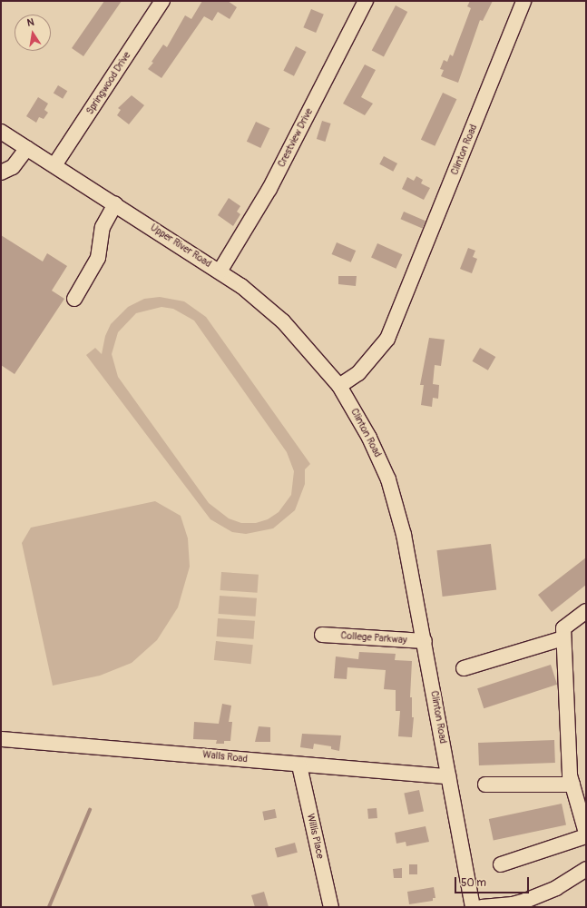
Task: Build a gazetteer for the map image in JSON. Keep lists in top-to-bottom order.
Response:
{
  "streets": {
    "street": [
      "Springwood Drive",
      "Crestview Drive",
      "Clinton Road",
      "Upper River Road",
      "College Parkway",
      "Walls Road",
      "Willis Place"
    ]
  },
  "crossings": [
    ["Springwood Drive", "Upper River Road"],
    ["Crestview Drive", "Upper River Road"],
    ["Clinton Road", "Upper River Road"],
    ["Clinton Road", "College Parkway"],
    ["Clinton Road", "Walls Road"],
    ["Walls Road", "Willis Place"]
  ],
  "scale_bar": "50 m",
  "north": "top"
}
